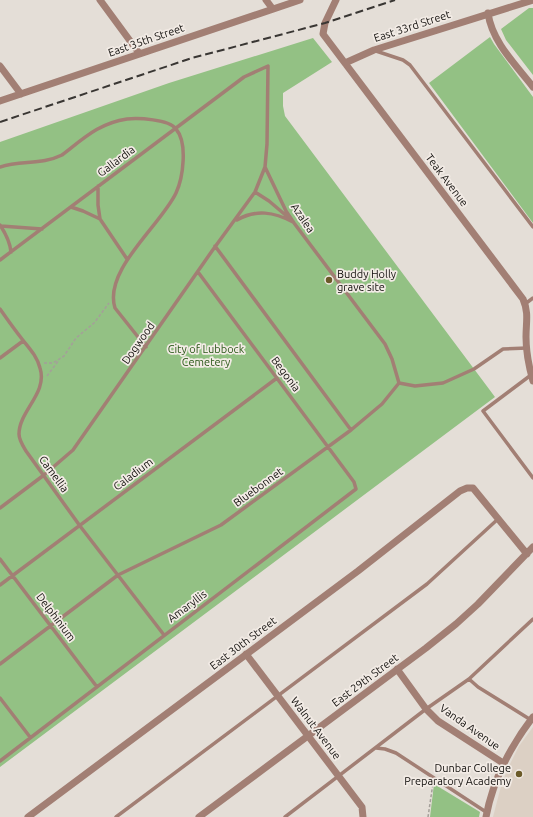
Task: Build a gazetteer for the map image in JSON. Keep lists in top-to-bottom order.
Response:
{
  "streets": {
    "street": [
      "East 33rd Street",
      "East 35th Street",
      "Teak Avenue",
      "East 30th Street",
      "East 29th Street",
      "Vanda Avenue",
      "Walnut Avenue"
    ],
    "lane": [
      "Gallardia",
      "Azalea",
      "Dogwood",
      "Begonia",
      "Camellia",
      "Caladium",
      "Bluebonnet",
      "Amaryllis",
      "Delphinium"
    ]
  },
  "crossings": [
    ["East 33rd Street", "Teak Avenue"],
    ["Gallardia", "Azalea"],
    ["Azalea", "Dogwood"],
    ["Azalea", "Bluebonnet"],
    ["Dogwood", "Begonia"],
    ["Dogwood", "Camellia"],
    ["Begonia", "Caladium"],
    ["Begonia", "Bluebonnet"],
    ["Begonia", "Amaryllis"],
    ["Camellia", "Caladium"],
    ["Camellia", "Bluebonnet"],
    ["Camellia", "Amaryllis"],
    ["Caladium", "Delphinium"],
    ["Bluebonnet", "Delphinium"],
    ["Amaryllis", "Delphinium"],
    ["East 30th Street", "Walnut Avenue"],
    ["East 29th Street", "Vanda Avenue"],
    ["East 29th Street", "Walnut Avenue"]
  ],
  "parks": ["City of Lubbock Cemetery"],
  "places": ["Buddy Holly grave site", "Dunbar College Preparatory Academy"]
}
